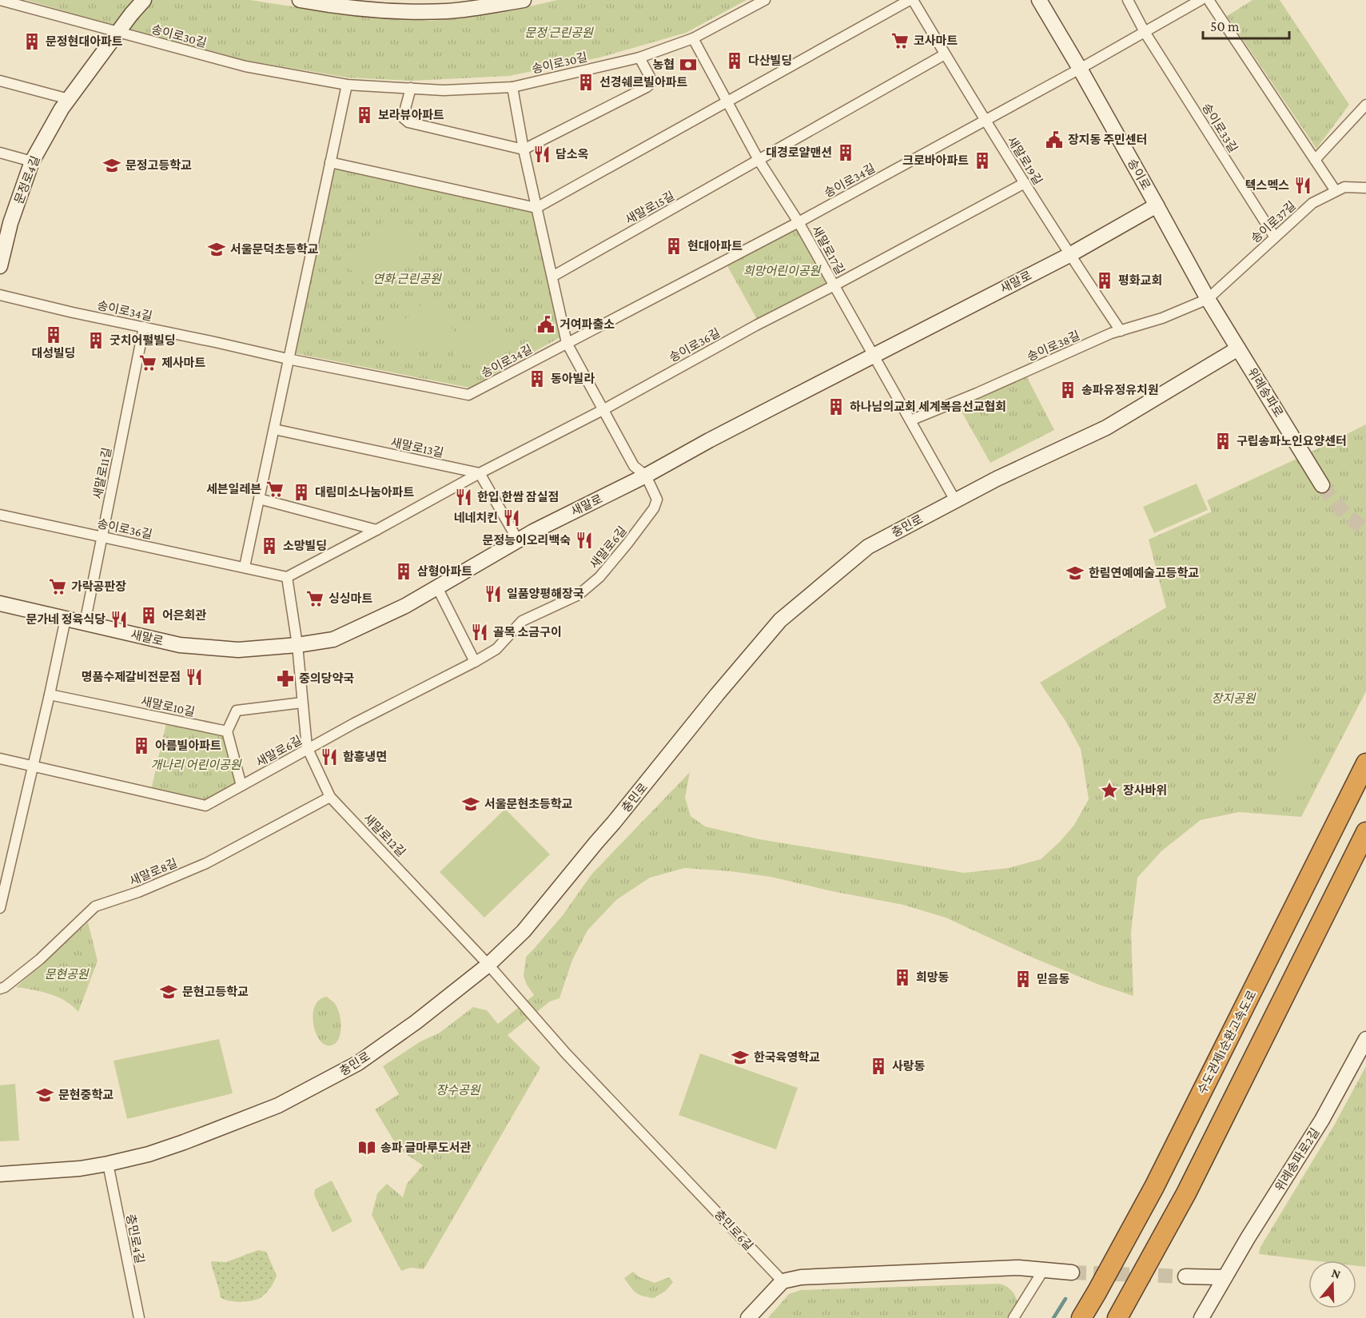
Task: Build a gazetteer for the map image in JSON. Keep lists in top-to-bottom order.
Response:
{
  "streets": {
    "highway": ["수도권제1순환고속도로"],
    "street": [
      "송이로30길",
      "송이로33길",
      "새말로19길",
      "송이로",
      "문정로4길",
      "송이로34길",
      "새말로15길",
      "송이로37길",
      "새말로17길",
      "새말로",
      "송이로36길",
      "송이로38길",
      "위례송파로",
      "새말로13길",
      "새말로11길",
      "충민로",
      "새말로6길",
      "새말로10길",
      "새말로12길",
      "새말로8길",
      "위례송파로2길",
      "충민로6길",
      "충민로4길"
    ]
  },
  "crossings": [
    ["송이로30길", "문정로4길"],
    ["송이로30길", "새말로17길"],
    ["송이로33길", "송이로37길"],
    ["새말로19길", "송이로34길"],
    ["새말로19길", "새말로"],
    ["새말로19길", "송이로36길"],
    ["새말로19길", "송이로38길"],
    ["송이로", "송이로34길"],
    ["송이로", "송이로37길"],
    ["송이로", "새말로"],
    ["송이로", "송이로38길"],
    ["송이로", "위례송파로"],
    ["송이로", "충민로"],
    ["송이로34길", "새말로17길"],
    ["송이로34길", "새말로11길"],
    ["새말로15길", "새말로17길"],
    ["송이로37길", "송이로38길"],
    ["새말로17길", "새말로"],
    ["새말로17길", "송이로36길"],
    ["새말로", "새말로11길"],
    ["새말로", "새말로6길"],
    ["새말로", "새말로12길"],
    ["송이로36길", "새말로13길"],
    ["송이로36길", "새말로11길"],
    ["위례송파로", "충민로"],
    ["충민로", "새말로12길"],
    ["충민로", "충민로6길"],
    ["충민로", "충민로4길"],
    ["새말로6길", "새말로12길"],
    ["새말로12길", "새말로8길"],
    ["새말로12길", "충민로6길"]
  ],
  "parks": [
    "문정 근린공원",
    "희망어린이공원",
    "연화 근린공원",
    "장지공원",
    "개나리 어린이공원",
    "문현공원",
    "장수공원"
  ],
  "places": {
    "supermarket": [
      "코사마트",
      "제사마트",
      "세븐일레븐",
      "가락공판장",
      "싱싱마트"
    ],
    "building": [
      "문정현대아파트",
      "다산빌딩",
      "선경쉐르빌아파트",
      "보라뷰아파트",
      "대경로얄맨션",
      "크로바아파트",
      "현대아파트",
      "평화교회",
      "대성빌딩",
      "굿치어펄빌딩",
      "동아빌라",
      "송파유정유치원",
      "하나님의교회 세계복음선교협회",
      "구립송파노인요양센터",
      "대림미소나눔아파트",
      "소망빌딩",
      "삼형아파트",
      "어은회관",
      "아름빌아파트",
      "희망동",
      "믿음동",
      "사랑동"
    ],
    "bank": ["농협"],
    "public building": ["장지동 주민센터", "거여파출소"],
    "restaurant": [
      "담소옥",
      "텍스멕스",
      "한입 한쌈 잠실점",
      "네네치킨",
      "문정능이오리백숙",
      "일품양평해장국",
      "문가네 정육식당",
      "골목 소금구이",
      "명품수제갈비전문점",
      "함흥냉면"
    ],
    "school or university": [
      "문정고등학교",
      "서울문덕초등학교",
      "한림연예예술고등학교",
      "서울문현초등학교",
      "문현고등학교",
      "한국육영학교",
      "문현중학교"
    ],
    "pharmacy": ["중의당약국"],
    "place": ["장사바위"],
    "library": ["송파 글마루도서관"]
  },
  "scale_bar": "50 m",
  "north": "top"
}
